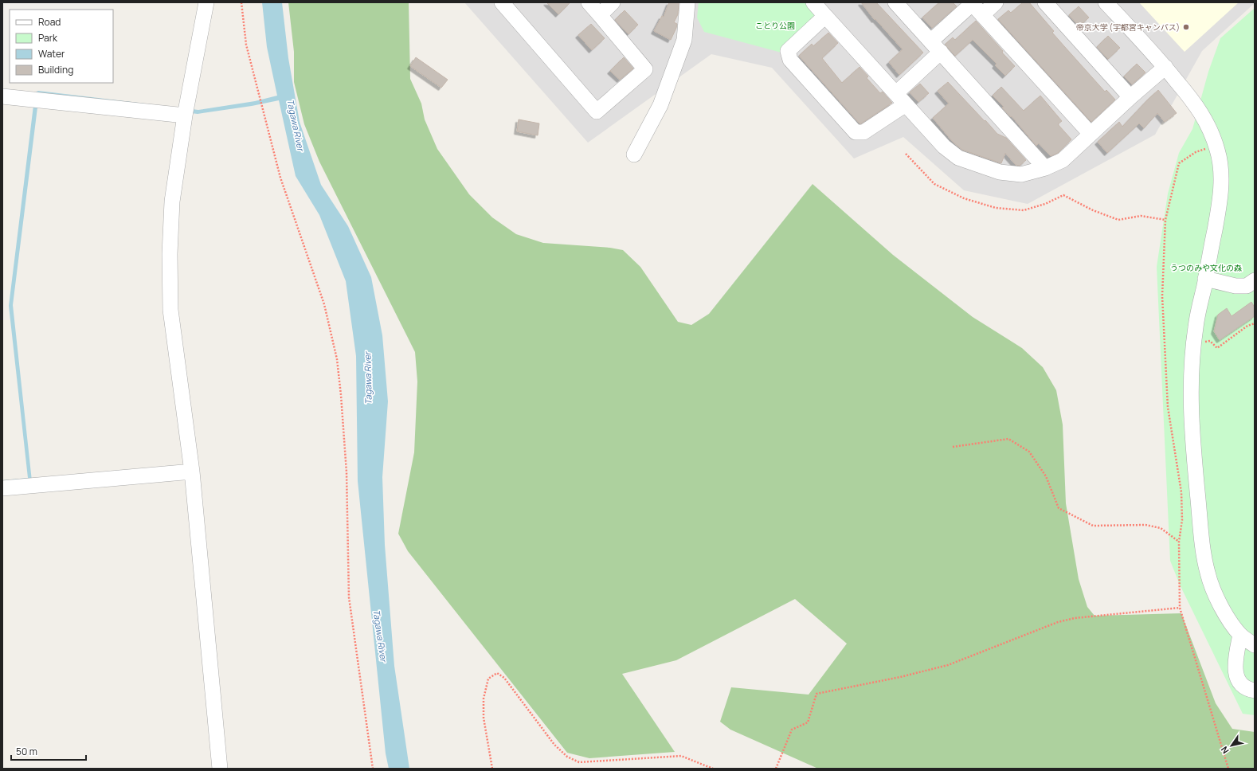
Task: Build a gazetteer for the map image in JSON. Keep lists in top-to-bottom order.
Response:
{
  "water": ["Tagawa River"],
  "parks": ["ことり公園", "うつのみや文化の森"],
  "places": ["帝京大学 (宇都宮キャンパス)"],
  "legend": [
    "Road",
    "Park",
    "Water",
    "Building"
  ],
  "scale_bar": "50 m",
  "north": "bottom left"
}
